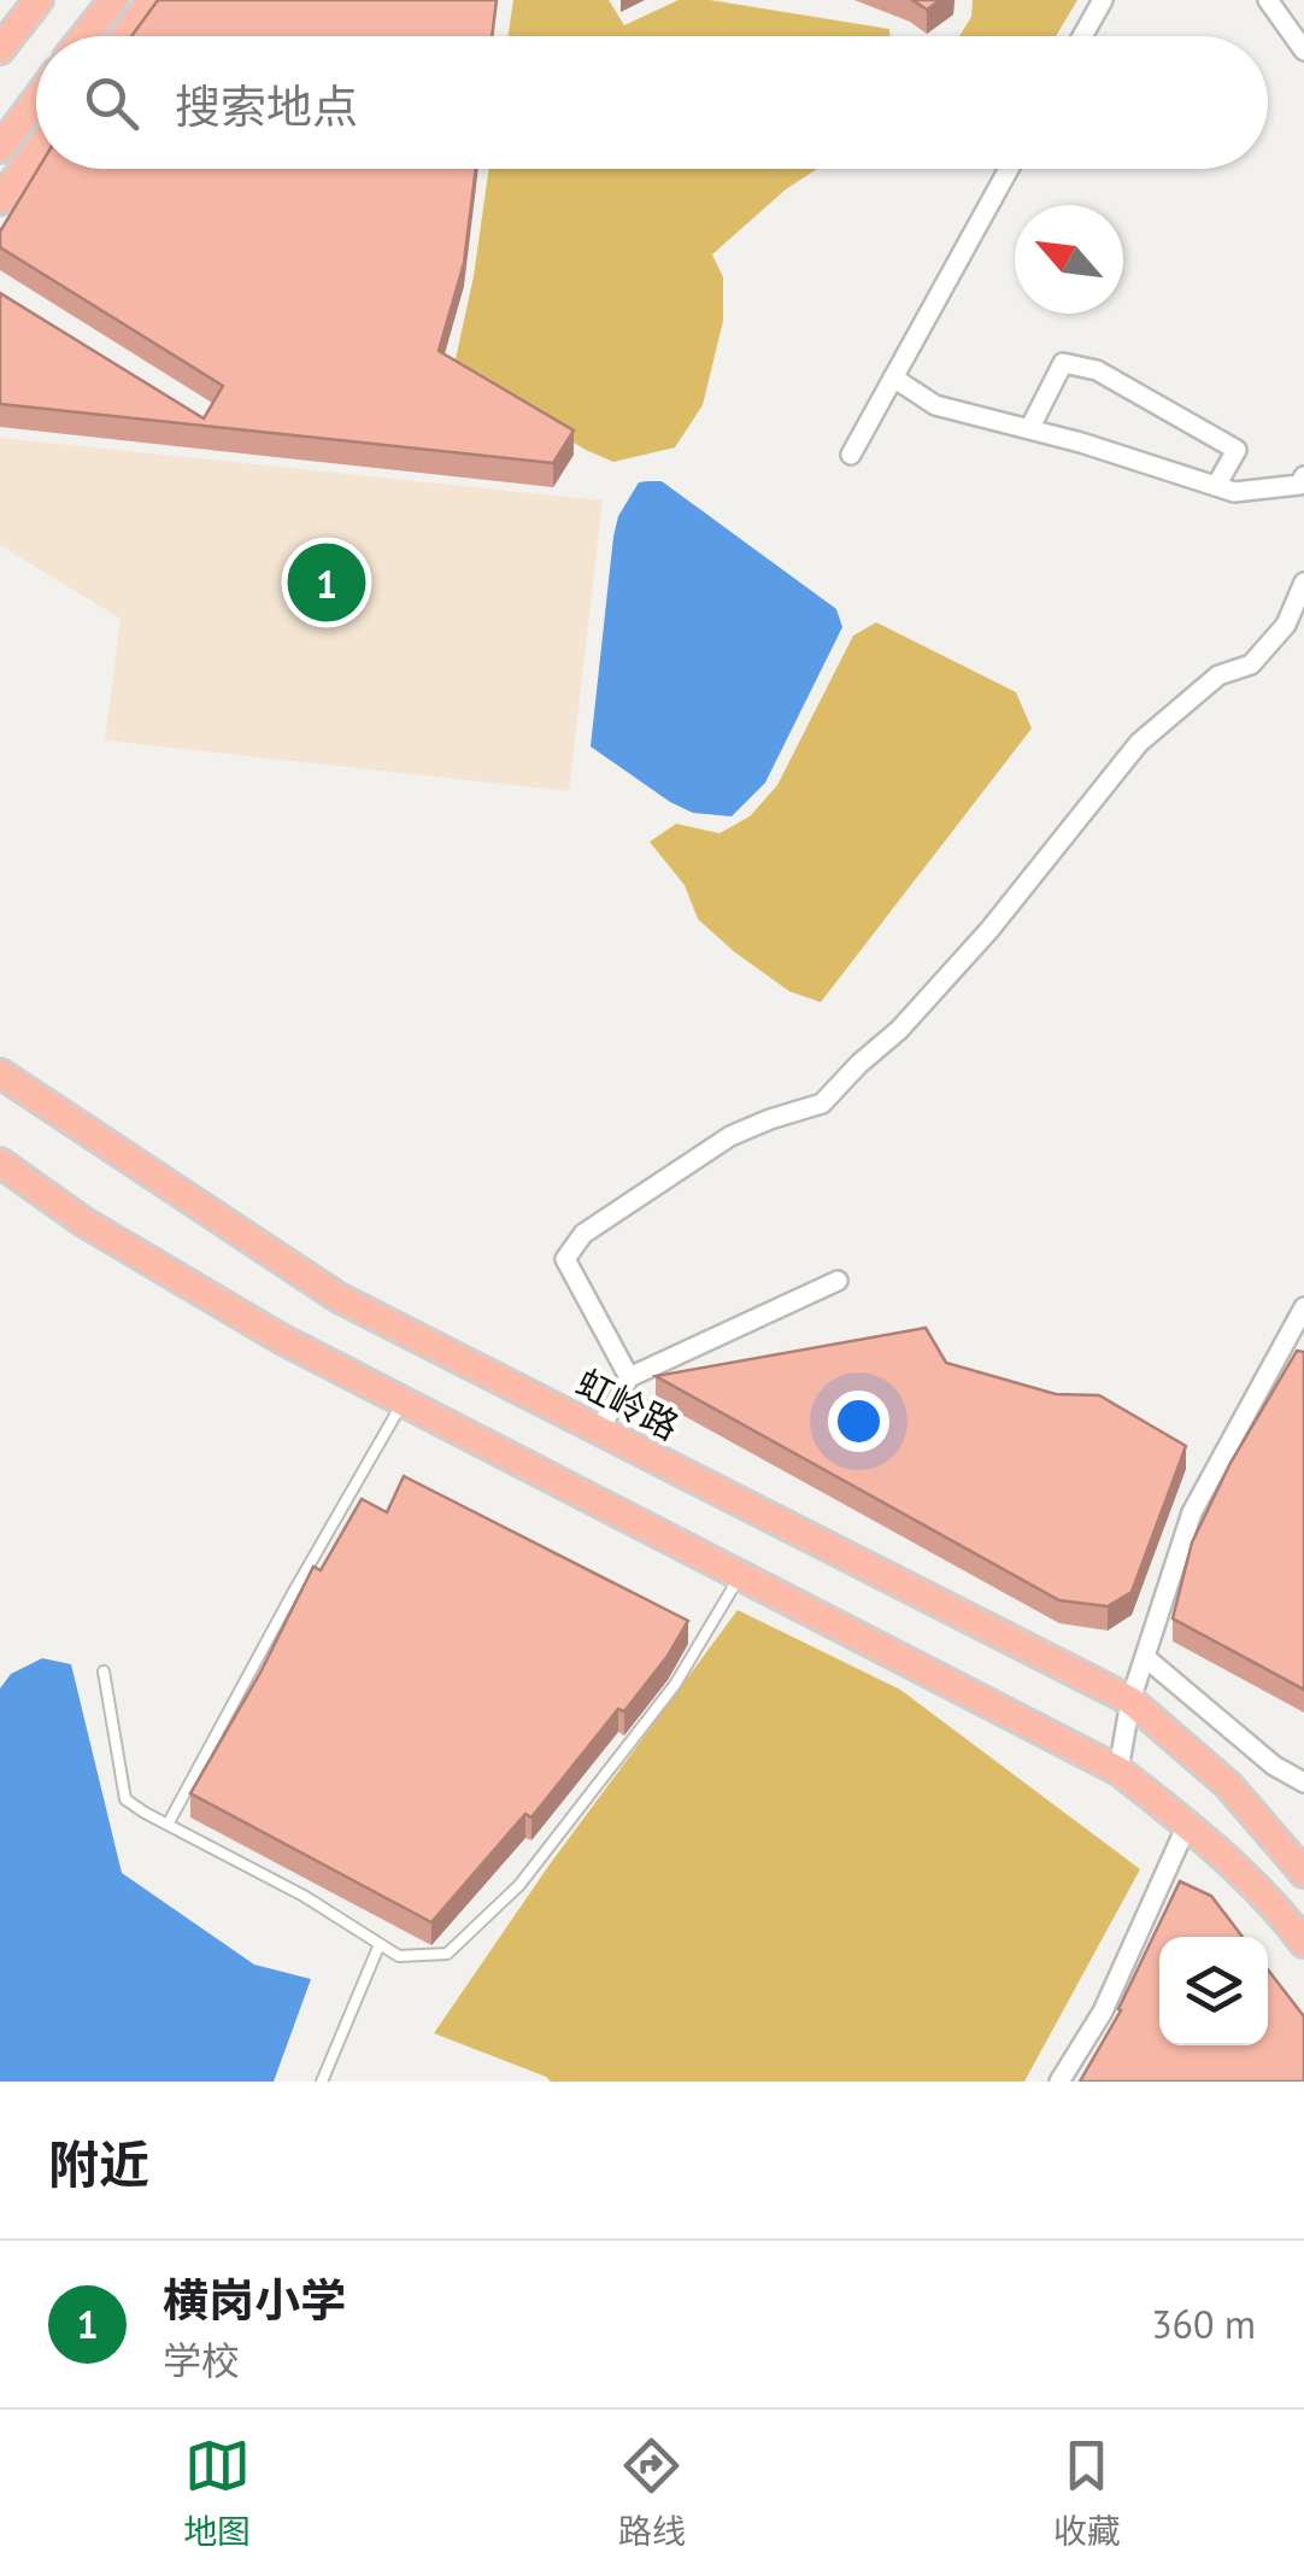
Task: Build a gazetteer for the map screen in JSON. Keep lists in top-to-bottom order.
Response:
{
  "streets": {
    "main road": ["虹岭路"]
  },
  "north": "top left",
  "page": {
    "search": "搜索地点",
    "pins": "1",
    "heading": "附近",
    "list": [
      {
        "mark": "1",
        "name": "横岗小学",
        "note": "学校",
        "value": "360 m"
      }
    ],
    "nav": ["地图", "路线", "收藏"]
  }
}
